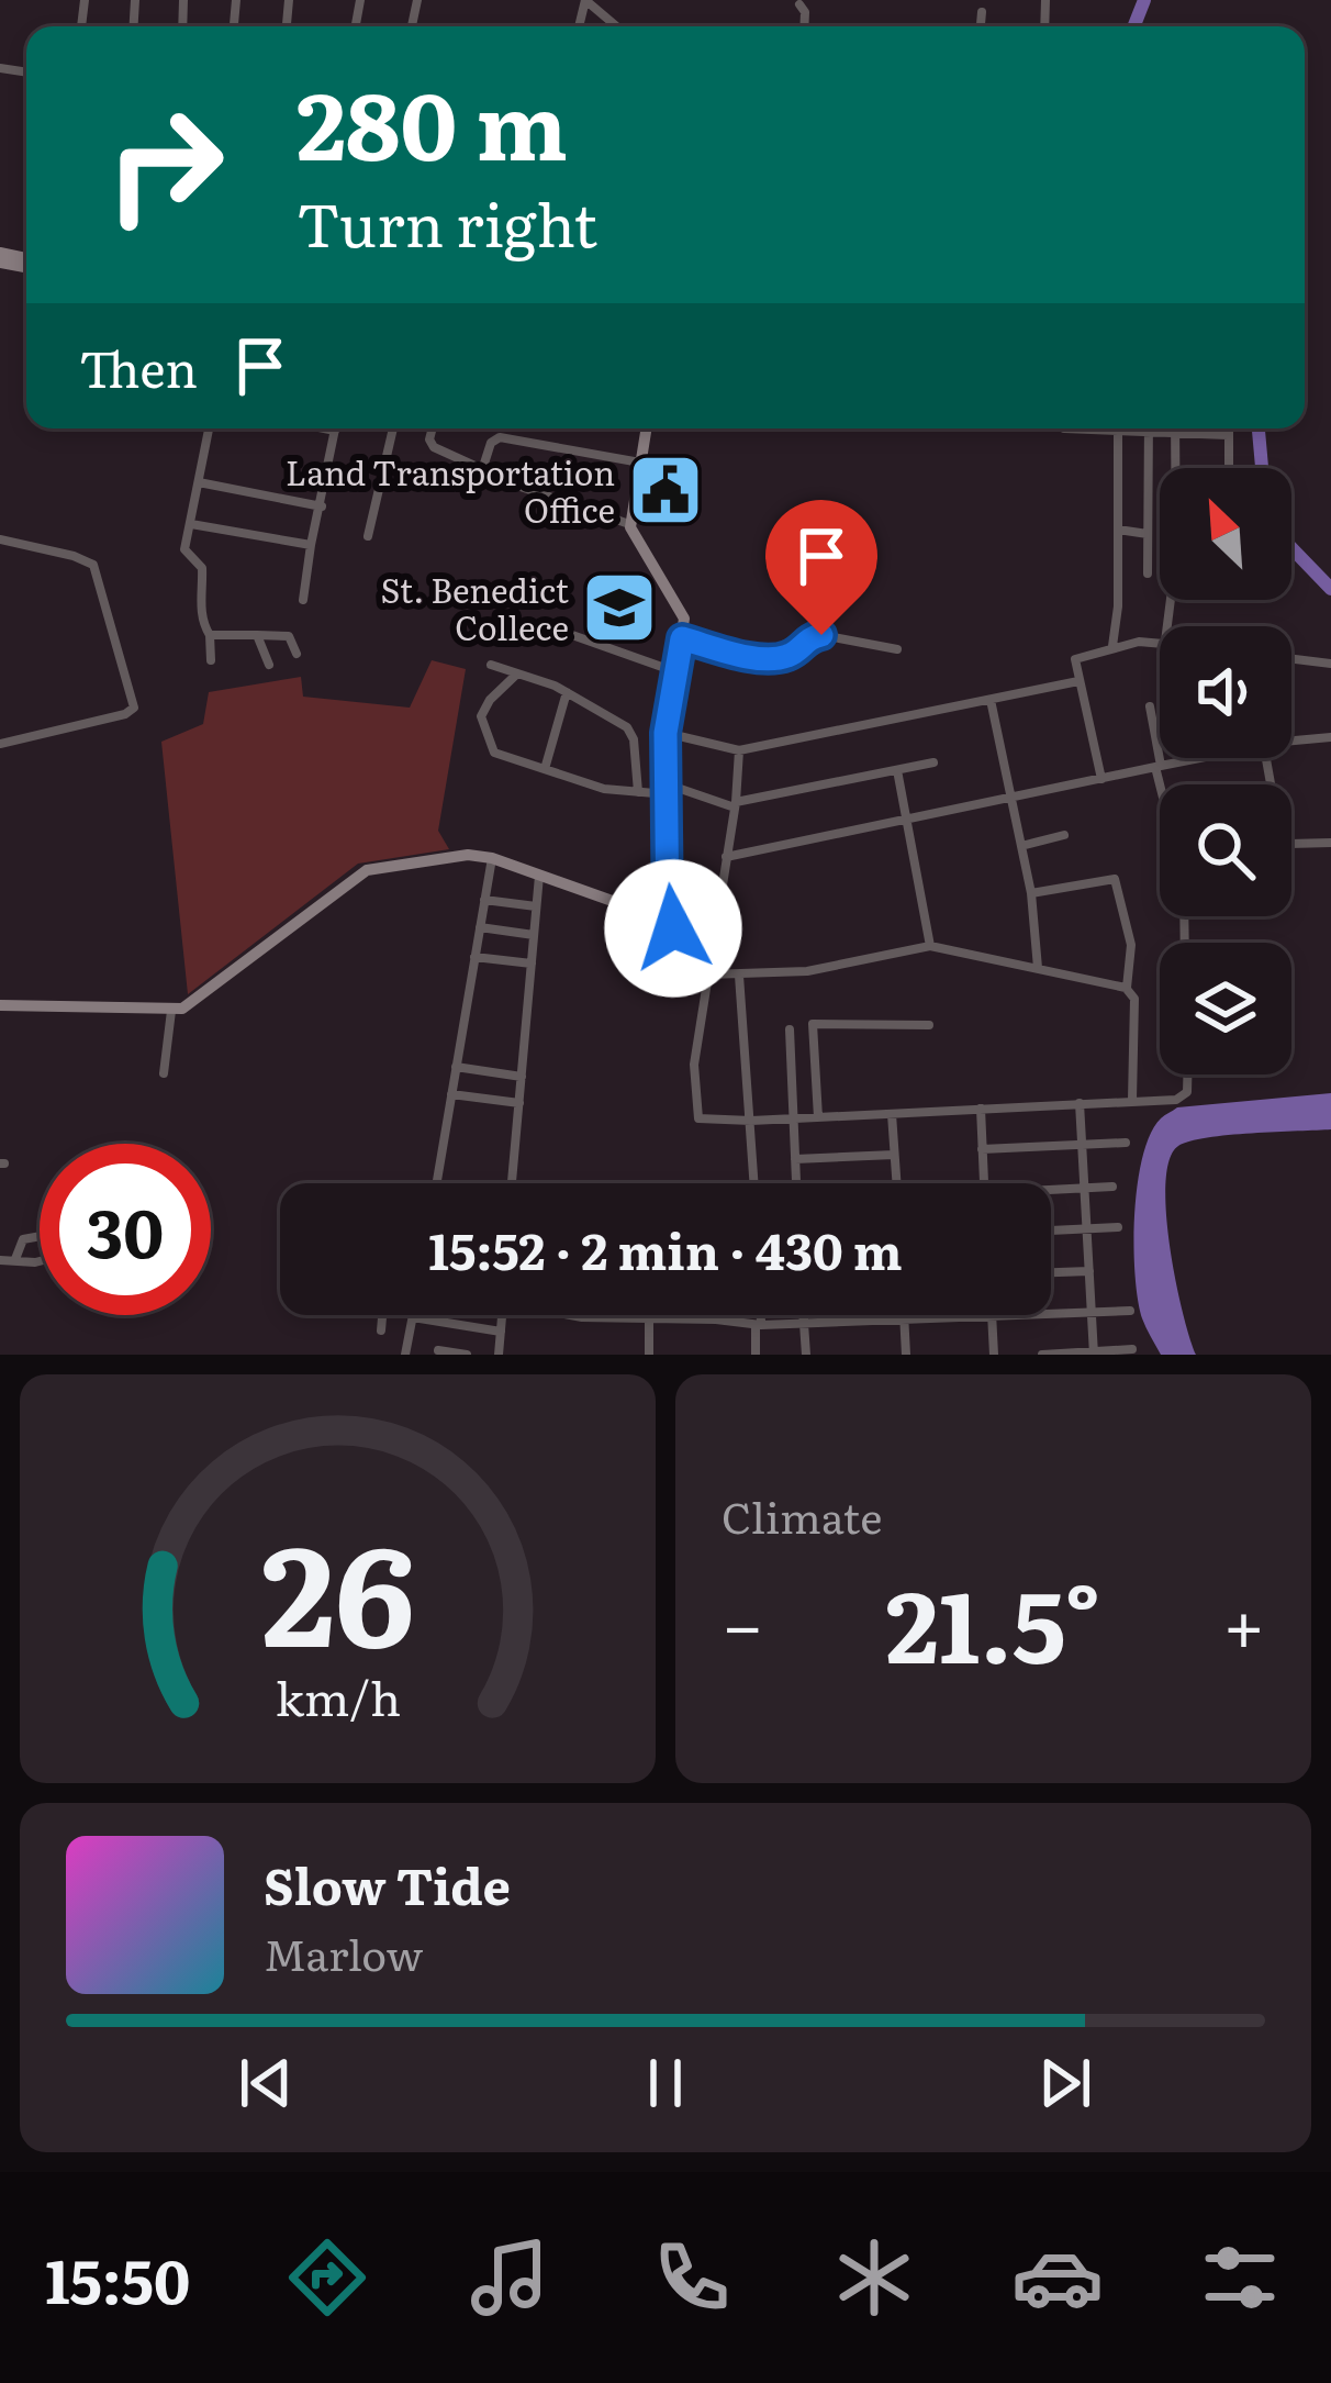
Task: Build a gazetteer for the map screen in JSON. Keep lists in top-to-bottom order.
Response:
{
  "places": {
    "public building": ["Land Transportation Office"],
    "school or university": ["St. Benedict Collece"]
  },
  "north": "top left",
  "page": {
    "turn": ["280 m", "Turn right"],
    "then": "Then",
    "limit": "30",
    "trip": "15:52 · 2 min · 430 m",
    "tile": "Climate",
    "heat": ["−", "21.5°", "+"],
    "song": ["Slow Tide", "Marlow"],
    "tabs": "15:50",
    "gauge": ["26", "km/h"]
  }
}
